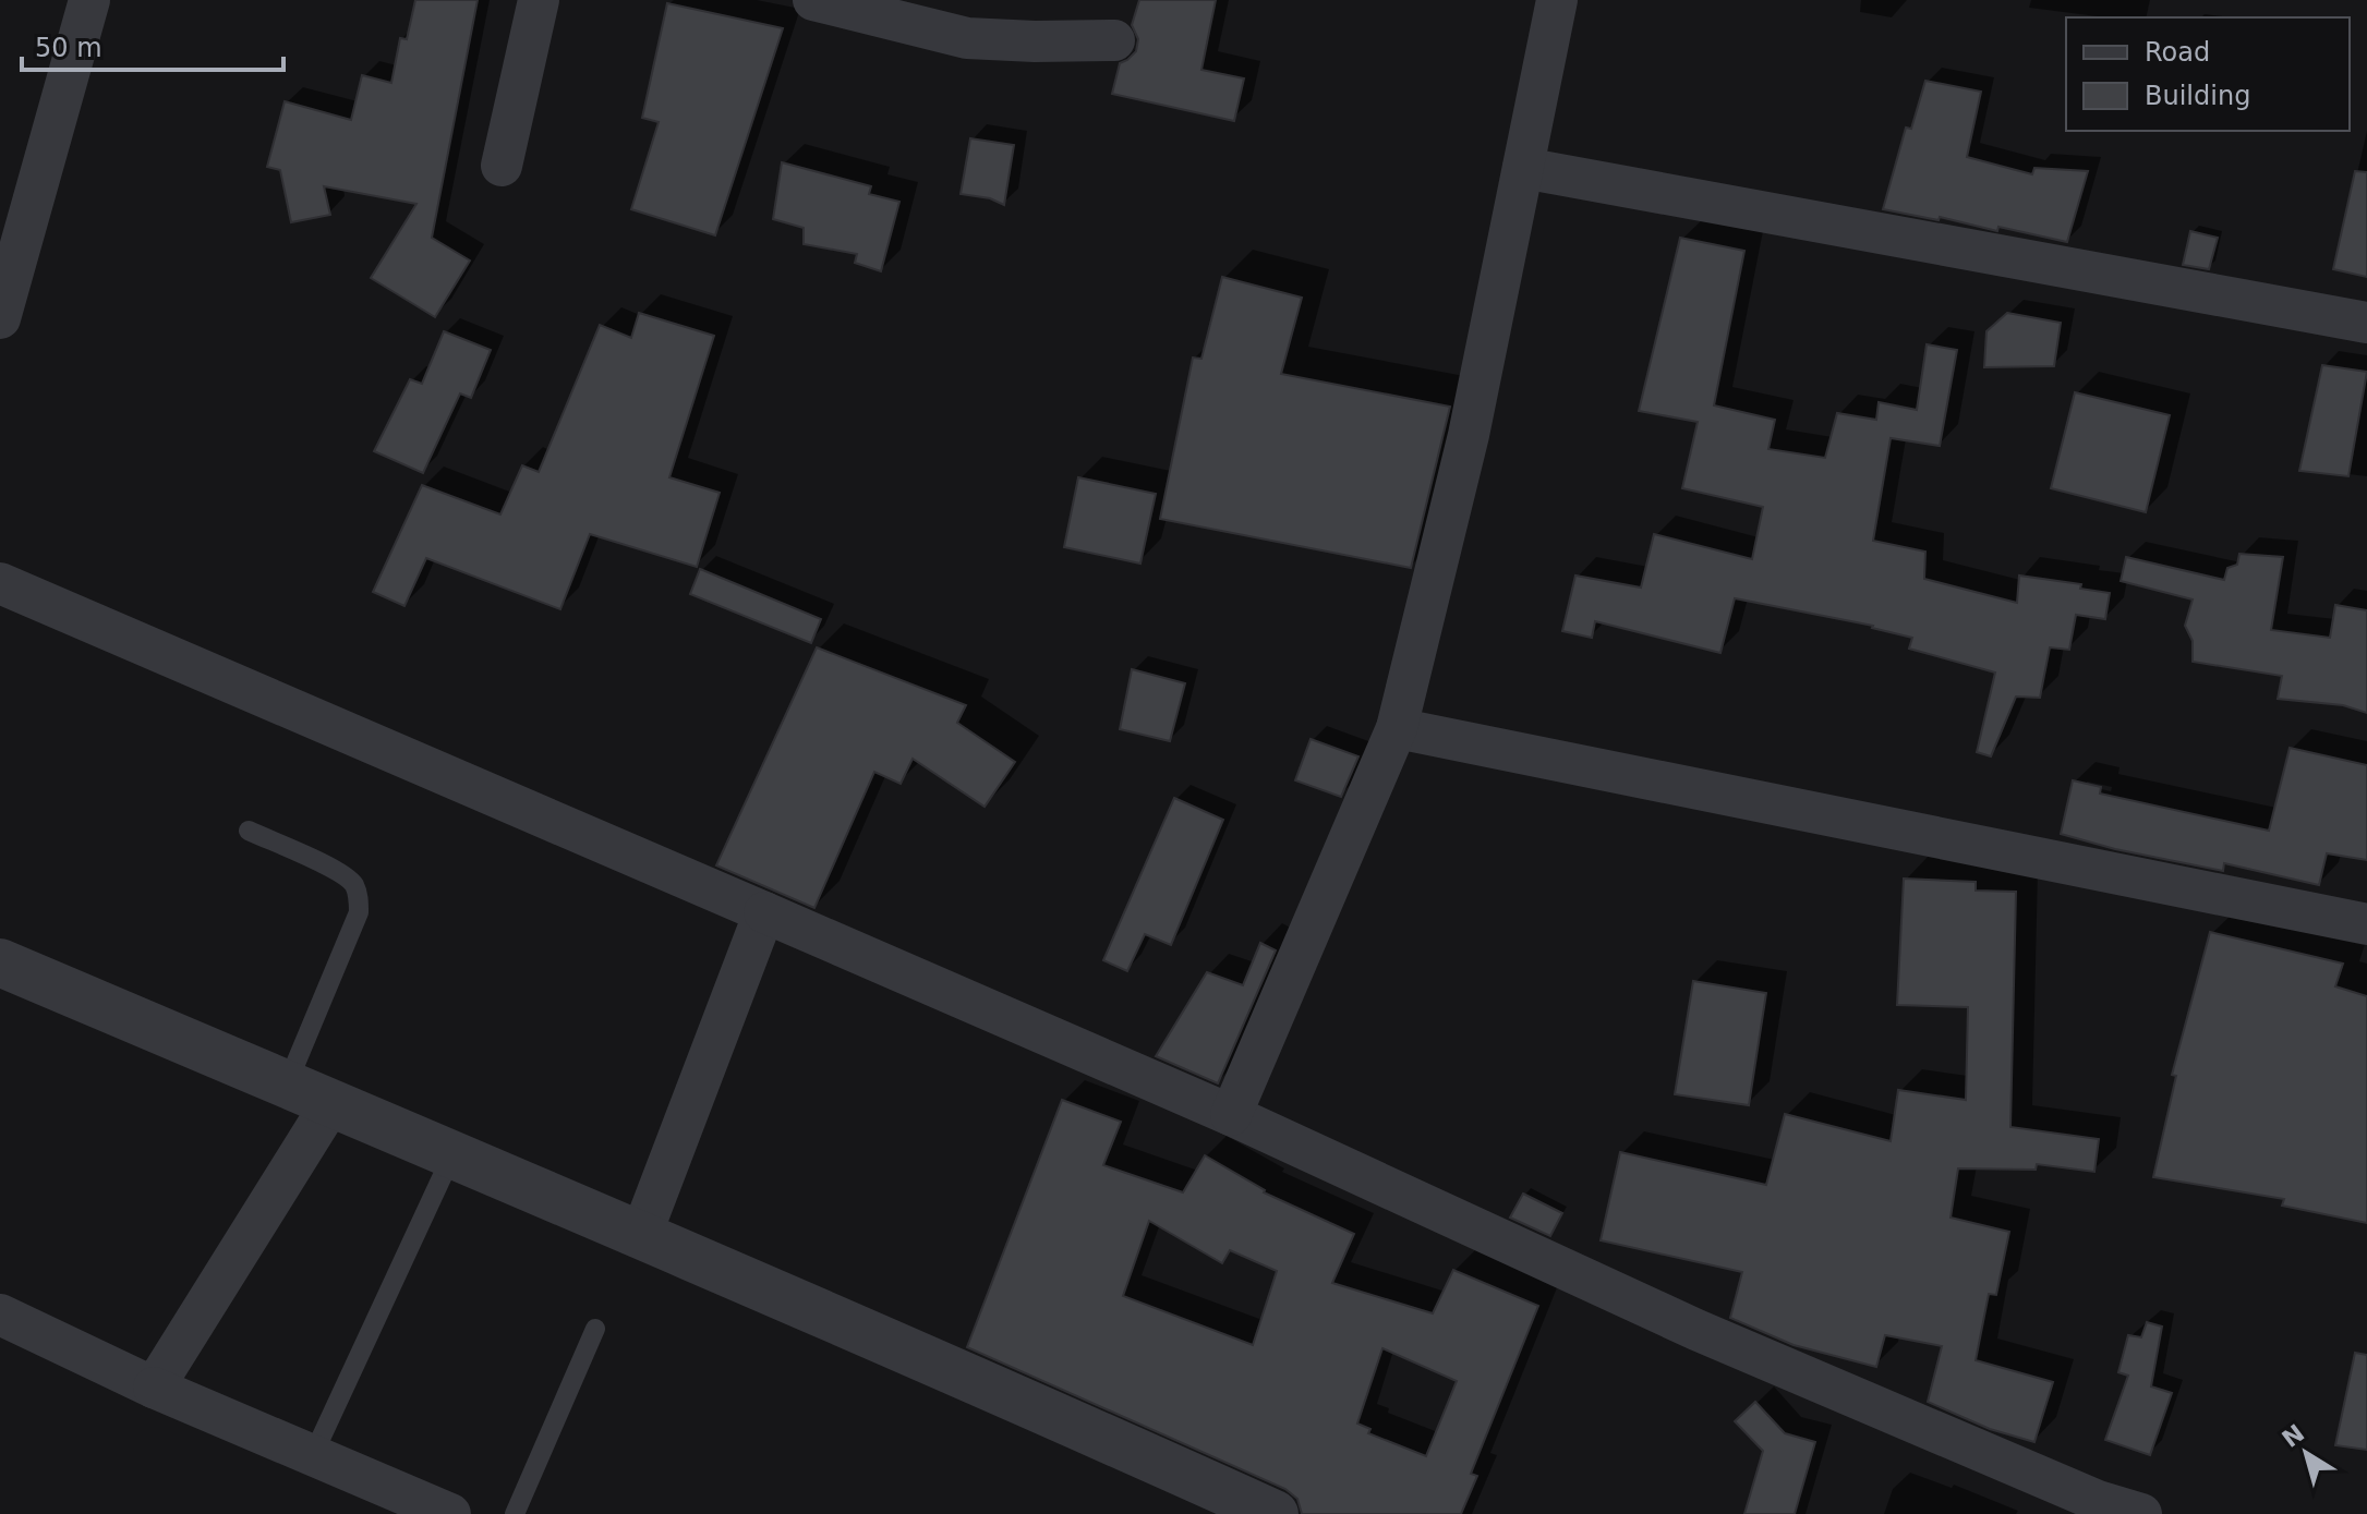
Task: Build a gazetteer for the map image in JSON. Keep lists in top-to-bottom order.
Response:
{
  "legend": ["Road", "Building"],
  "scale_bar": "50 m",
  "north": "top left"
}
